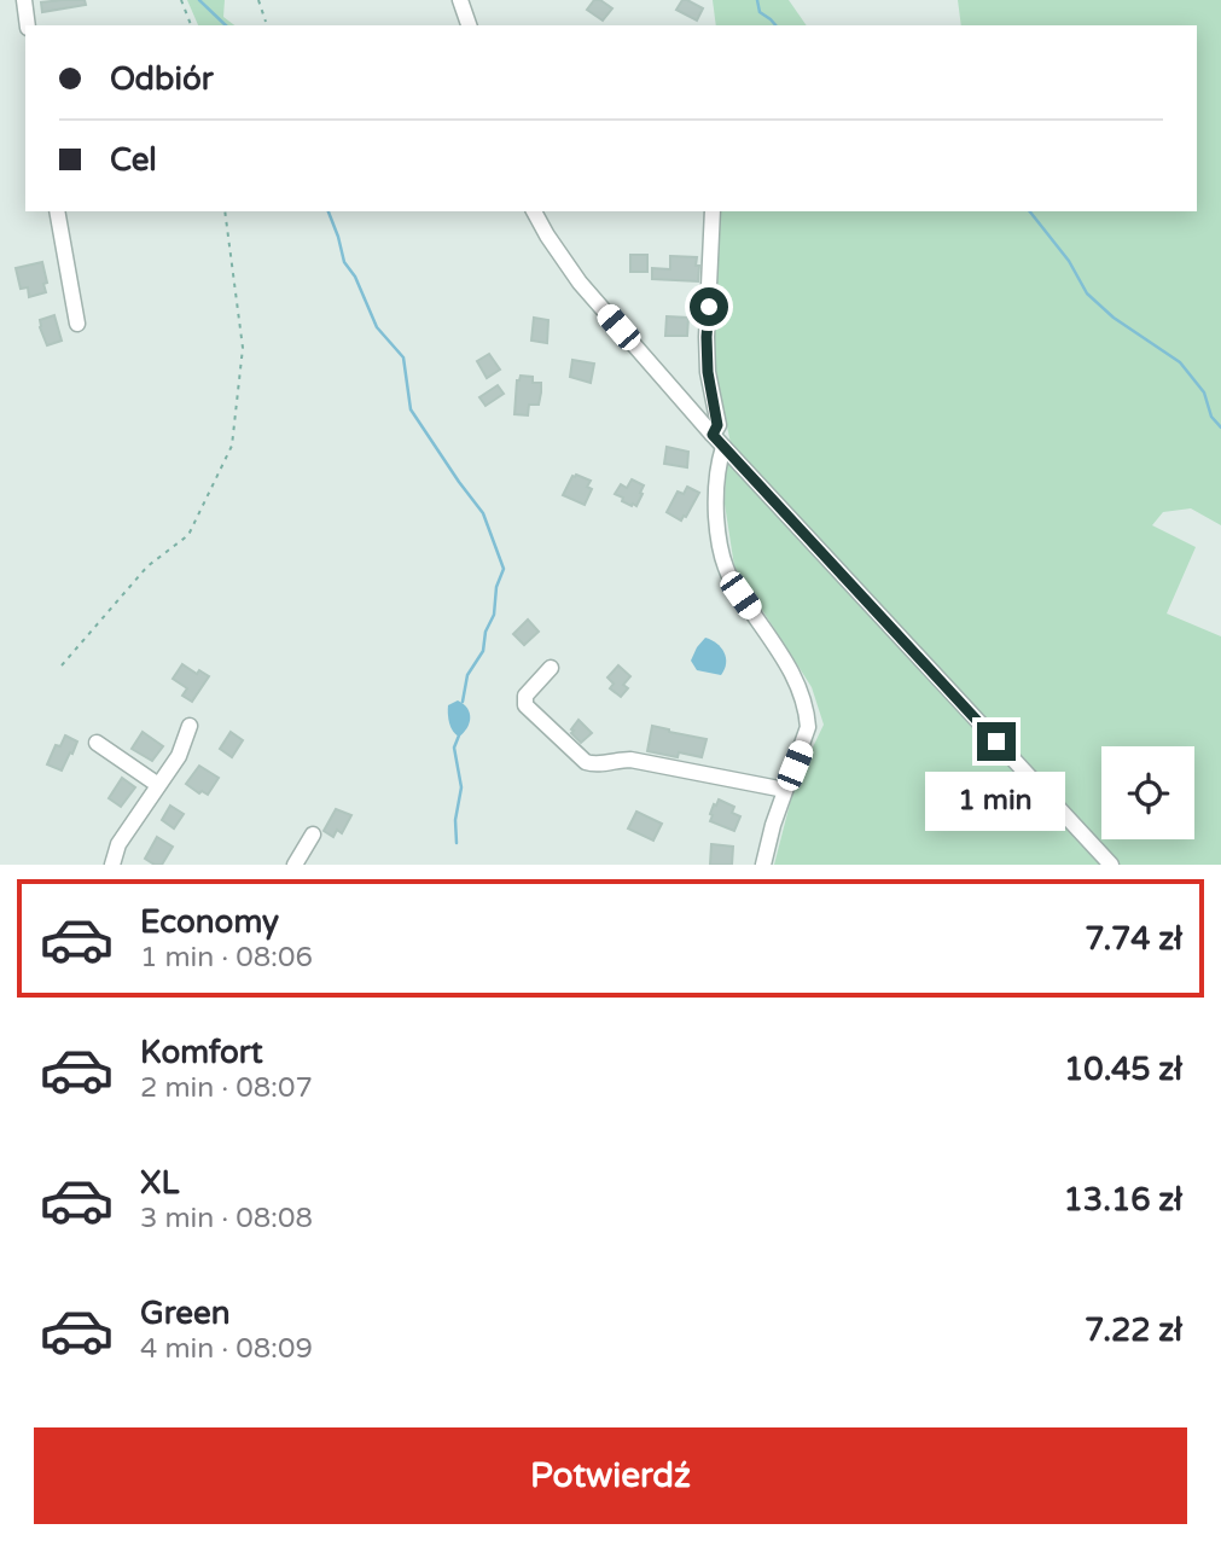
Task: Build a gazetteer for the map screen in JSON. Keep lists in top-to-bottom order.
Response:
{
  "page": {
    "banner": ["Odbiór", "Cel"],
    "bubble": "1 min",
    "list": [
      {
        "name": "Economy",
        "note": "1 min · 08:06",
        "value": "7.74 zł"
      },
      {
        "name": "Komfort",
        "note": "2 min · 08:07",
        "value": "10.45 zł"
      },
      {
        "name": "XL",
        "note": "3 min · 08:08",
        "value": "13.16 zł"
      },
      {
        "name": "Green",
        "note": "4 min · 08:09",
        "value": "7.22 zł"
      }
    ],
    "buttons": "Potwierdź"
  }
}
